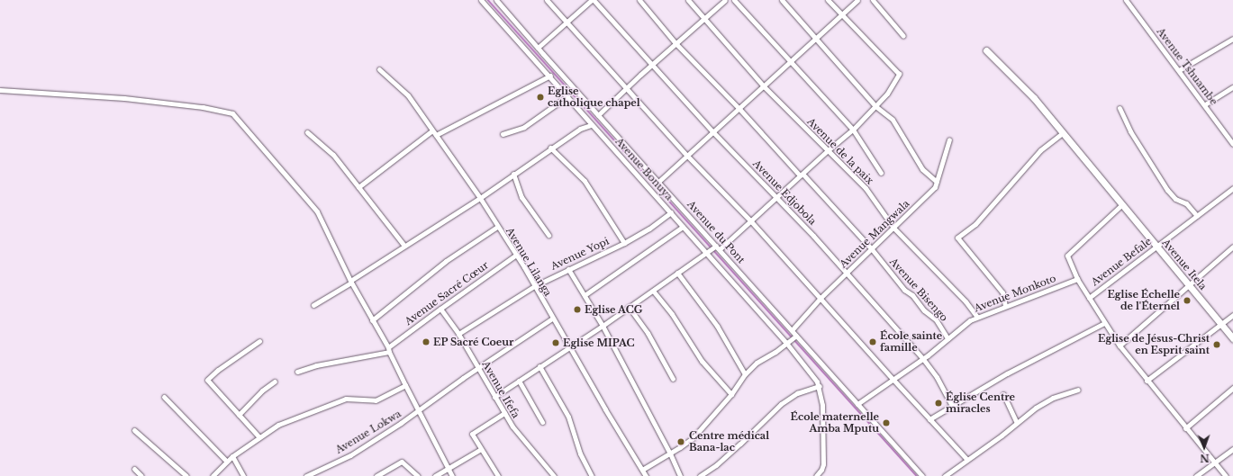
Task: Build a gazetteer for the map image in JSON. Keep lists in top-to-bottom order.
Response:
{
  "streets": {
    "street": [
      "Avenue Tshuambe",
      "Avenue de la paix",
      "Avenue Bonuya",
      "Avenue Edjobola",
      "Avenue du Pont",
      "Avenue Mangwala",
      "Avenue Yopi",
      "Avenue Lilanga",
      "Avenue Befale",
      "Avenue Itela",
      "Avenue Bisengo",
      "Avenue Sacré Cœur",
      "Avenue Monkoto",
      "Avenue Ifefa",
      "Avenue Lokwa"
    ]
  },
  "crossings": [
    ["Avenue de la paix", "Avenue Mangwala"],
    ["Avenue de la paix", "Avenue Monkoto"],
    ["Avenue Bonuya", "Avenue du Pont"],
    ["Avenue Bonuya", "Avenue Yopi"],
    ["Avenue Edjobola", "Avenue Mangwala"],
    ["Avenue Edjobola", "Avenue Monkoto"],
    ["Avenue du Pont", "Avenue Mangwala"],
    ["Avenue du Pont", "Avenue Monkoto"],
    ["Avenue Mangwala", "Avenue Bisengo"],
    ["Avenue Yopi", "Avenue Lilanga"],
    ["Avenue Yopi", "Avenue Ifefa"],
    ["Avenue Lilanga", "Avenue Sacré Cœur"],
    ["Avenue Lilanga", "Avenue Lokwa"],
    ["Avenue Befale", "Avenue Itela"],
    ["Avenue Bisengo", "Avenue Monkoto"],
    ["Avenue Sacré Cœur", "Avenue Ifefa"],
    ["Avenue Ifefa", "Avenue Lokwa"]
  ],
  "places": [
    "Eglise catholique chapel",
    "Eglise Échelle de l'Éternel",
    "Eglise ACG",
    "EP Sacré Coeur",
    "École sainte famille",
    "Eglise MIPAC",
    "Eglise de Jésus-Christ en Esprit saint",
    "Église Centre miracles",
    "École maternelle Amba Mputu",
    "Centre médical Bana-lac"
  ],
  "north": "bottom"
}
